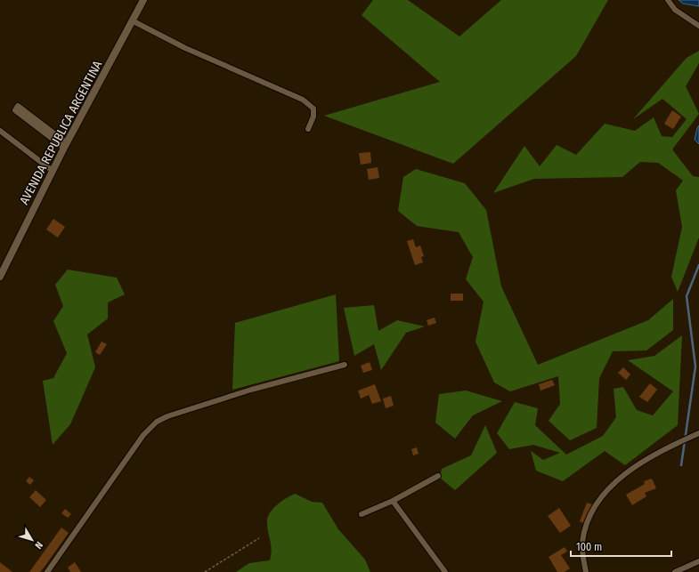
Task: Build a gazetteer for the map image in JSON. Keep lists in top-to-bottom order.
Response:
{
  "streets": {
    "street": ["AVENIDA REPUBLICA ARGENTINA"]
  },
  "scale_bar": "100 m",
  "north": "bottom right"
}
